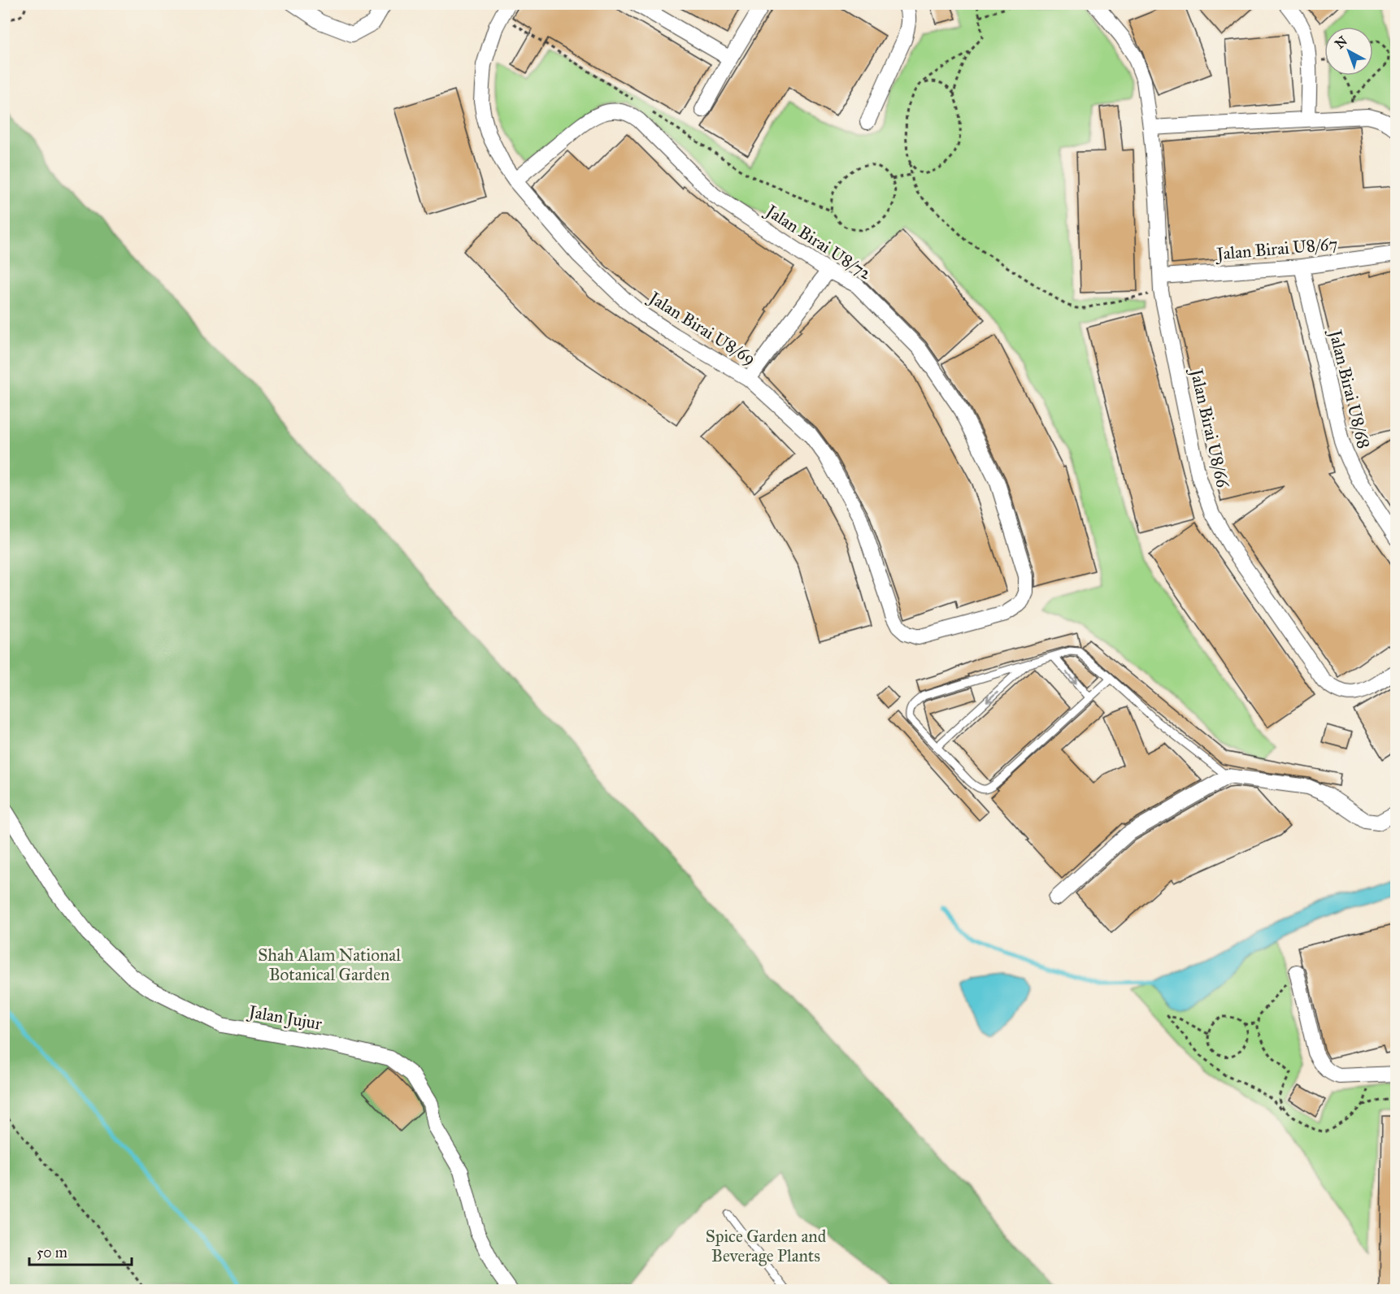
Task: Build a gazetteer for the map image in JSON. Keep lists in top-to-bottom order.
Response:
{
  "streets": {
    "street": [
      "Jalan Birai U8/72",
      "Jalan Birai U8/67",
      "Jalan Birai U8/69",
      "Jalan Birai U8/68",
      "Jalan Birai U8/66",
      "Jalan Jujur"
    ]
  },
  "crossings": [
    ["Jalan Birai U8/72", "Jalan Birai U8/69"],
    ["Jalan Birai U8/67", "Jalan Birai U8/68"],
    ["Jalan Birai U8/67", "Jalan Birai U8/66"]
  ],
  "parks": ["Shah Alam National Botanical Garden", "Spice Garden and Beverage Plants"],
  "scale_bar": "50 m",
  "north": "top left"
}
